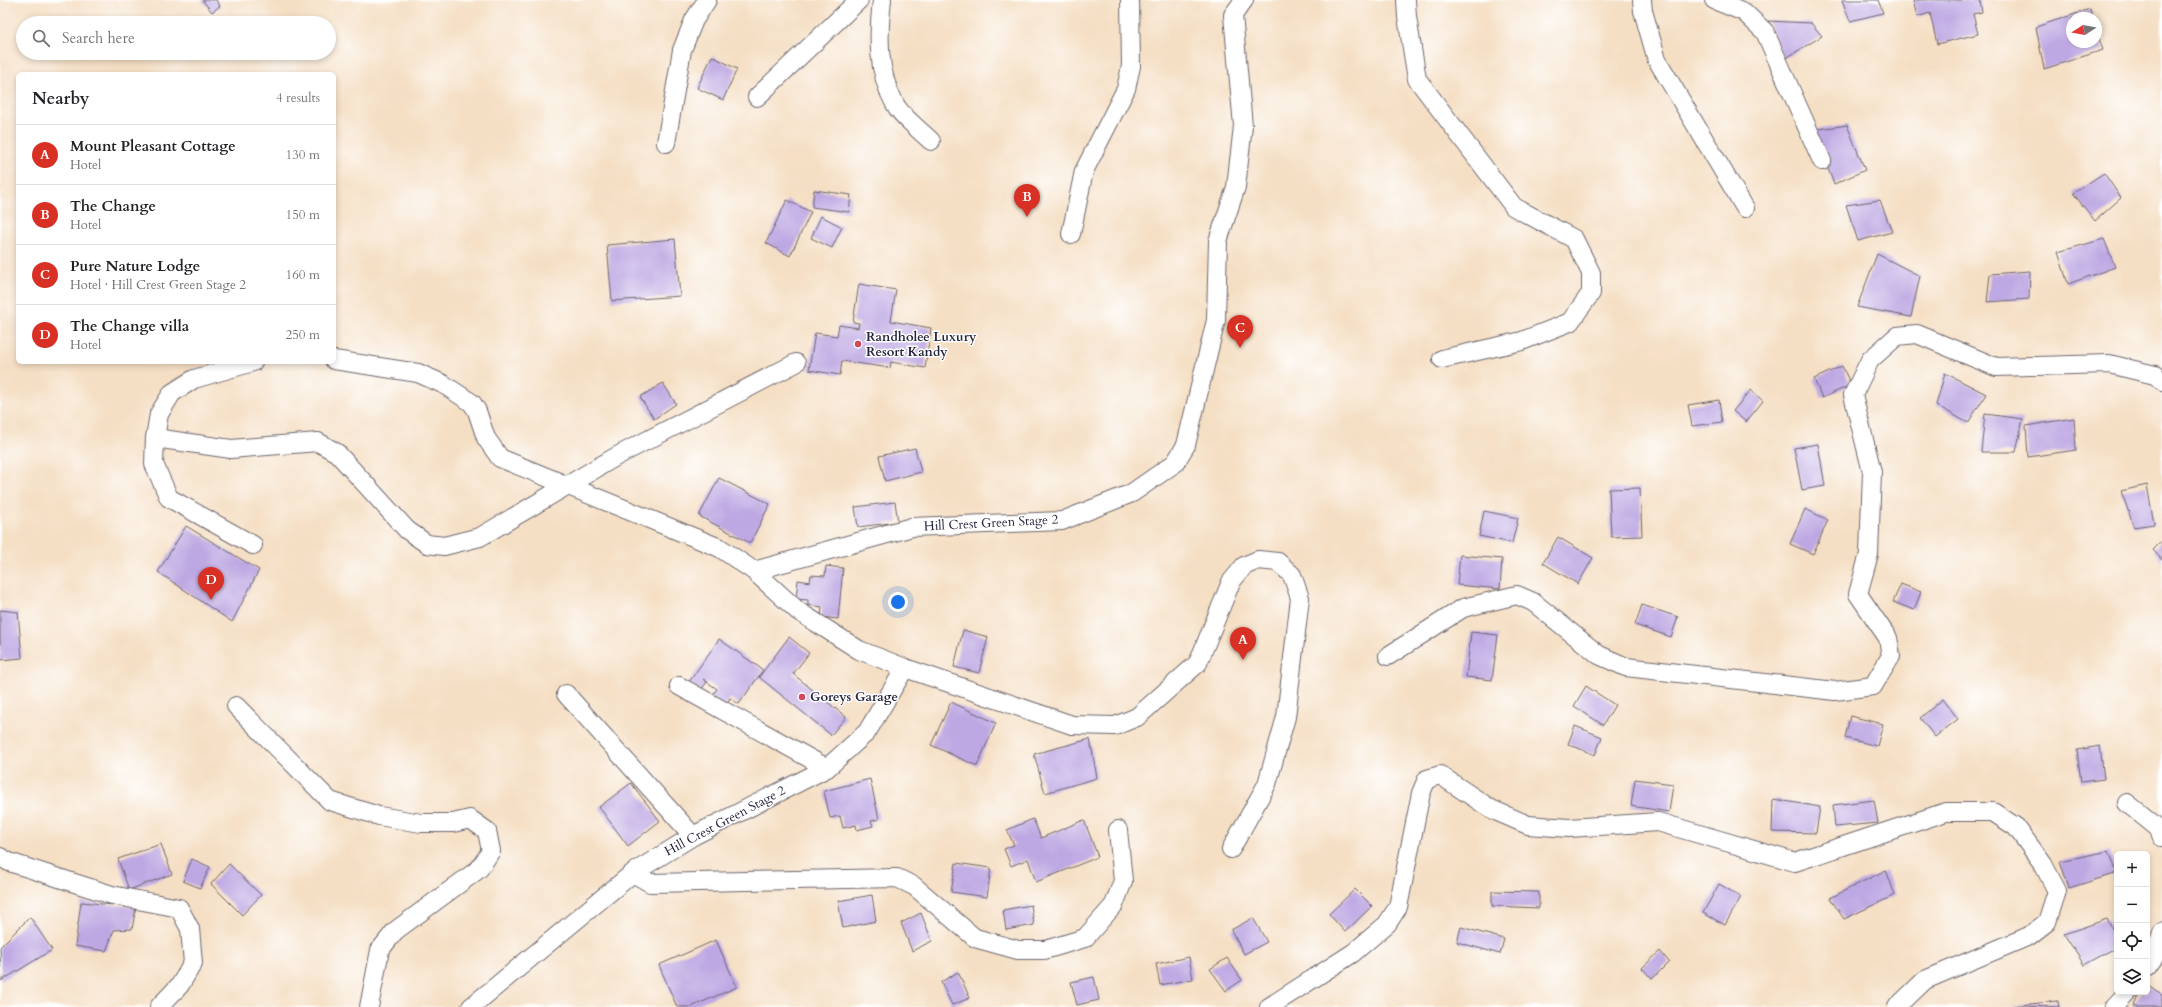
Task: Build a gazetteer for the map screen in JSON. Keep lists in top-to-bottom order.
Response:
{
  "streets": {
    "street": ["Hill Crest Green Stage 2"]
  },
  "places": ["Randholee Luxury Resort Kandy", "Goreys Garage"],
  "north": "left",
  "page": {
    "search": "Search here",
    "heading": ["Nearby", "4 results"],
    "list": [
      {
        "mark": "A",
        "name": "Mount Pleasant Cottage",
        "note": "Hotel",
        "value": "130 m"
      },
      {
        "mark": "B",
        "name": "The Change",
        "note": "Hotel",
        "value": "150 m"
      },
      {
        "mark": "C",
        "name": "Pure Nature Lodge",
        "note": "Hotel · Hill Crest Green Stage 2",
        "value": "160 m"
      },
      {
        "mark": "D",
        "name": "The Change villa",
        "note": "Hotel",
        "value": "250 m"
      }
    ],
    "pins": [
      "B",
      "C",
      "D",
      "A"
    ],
    "map_buttons": ["+", "−"]
  }
}
